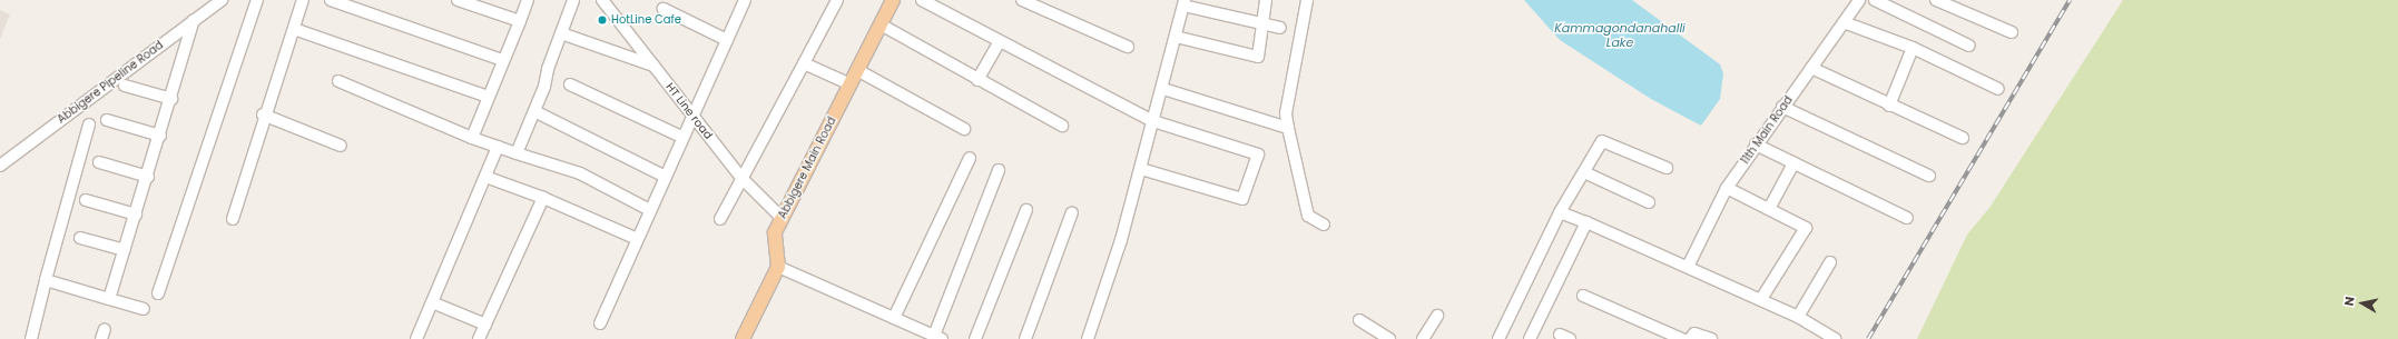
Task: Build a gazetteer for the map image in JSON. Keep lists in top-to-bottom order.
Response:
{
  "streets": {
    "main road": ["Abbigere Main Road"],
    "street": ["Abbigere Pipeline Road", "HT Line road", "11th Main Road"]
  },
  "crossings": [
    ["HT Line road", "Abbigere Main Road"]
  ],
  "water": ["Kammagondanahalli Lake"],
  "places": ["HotLine Cafe"],
  "north": "left"
}
